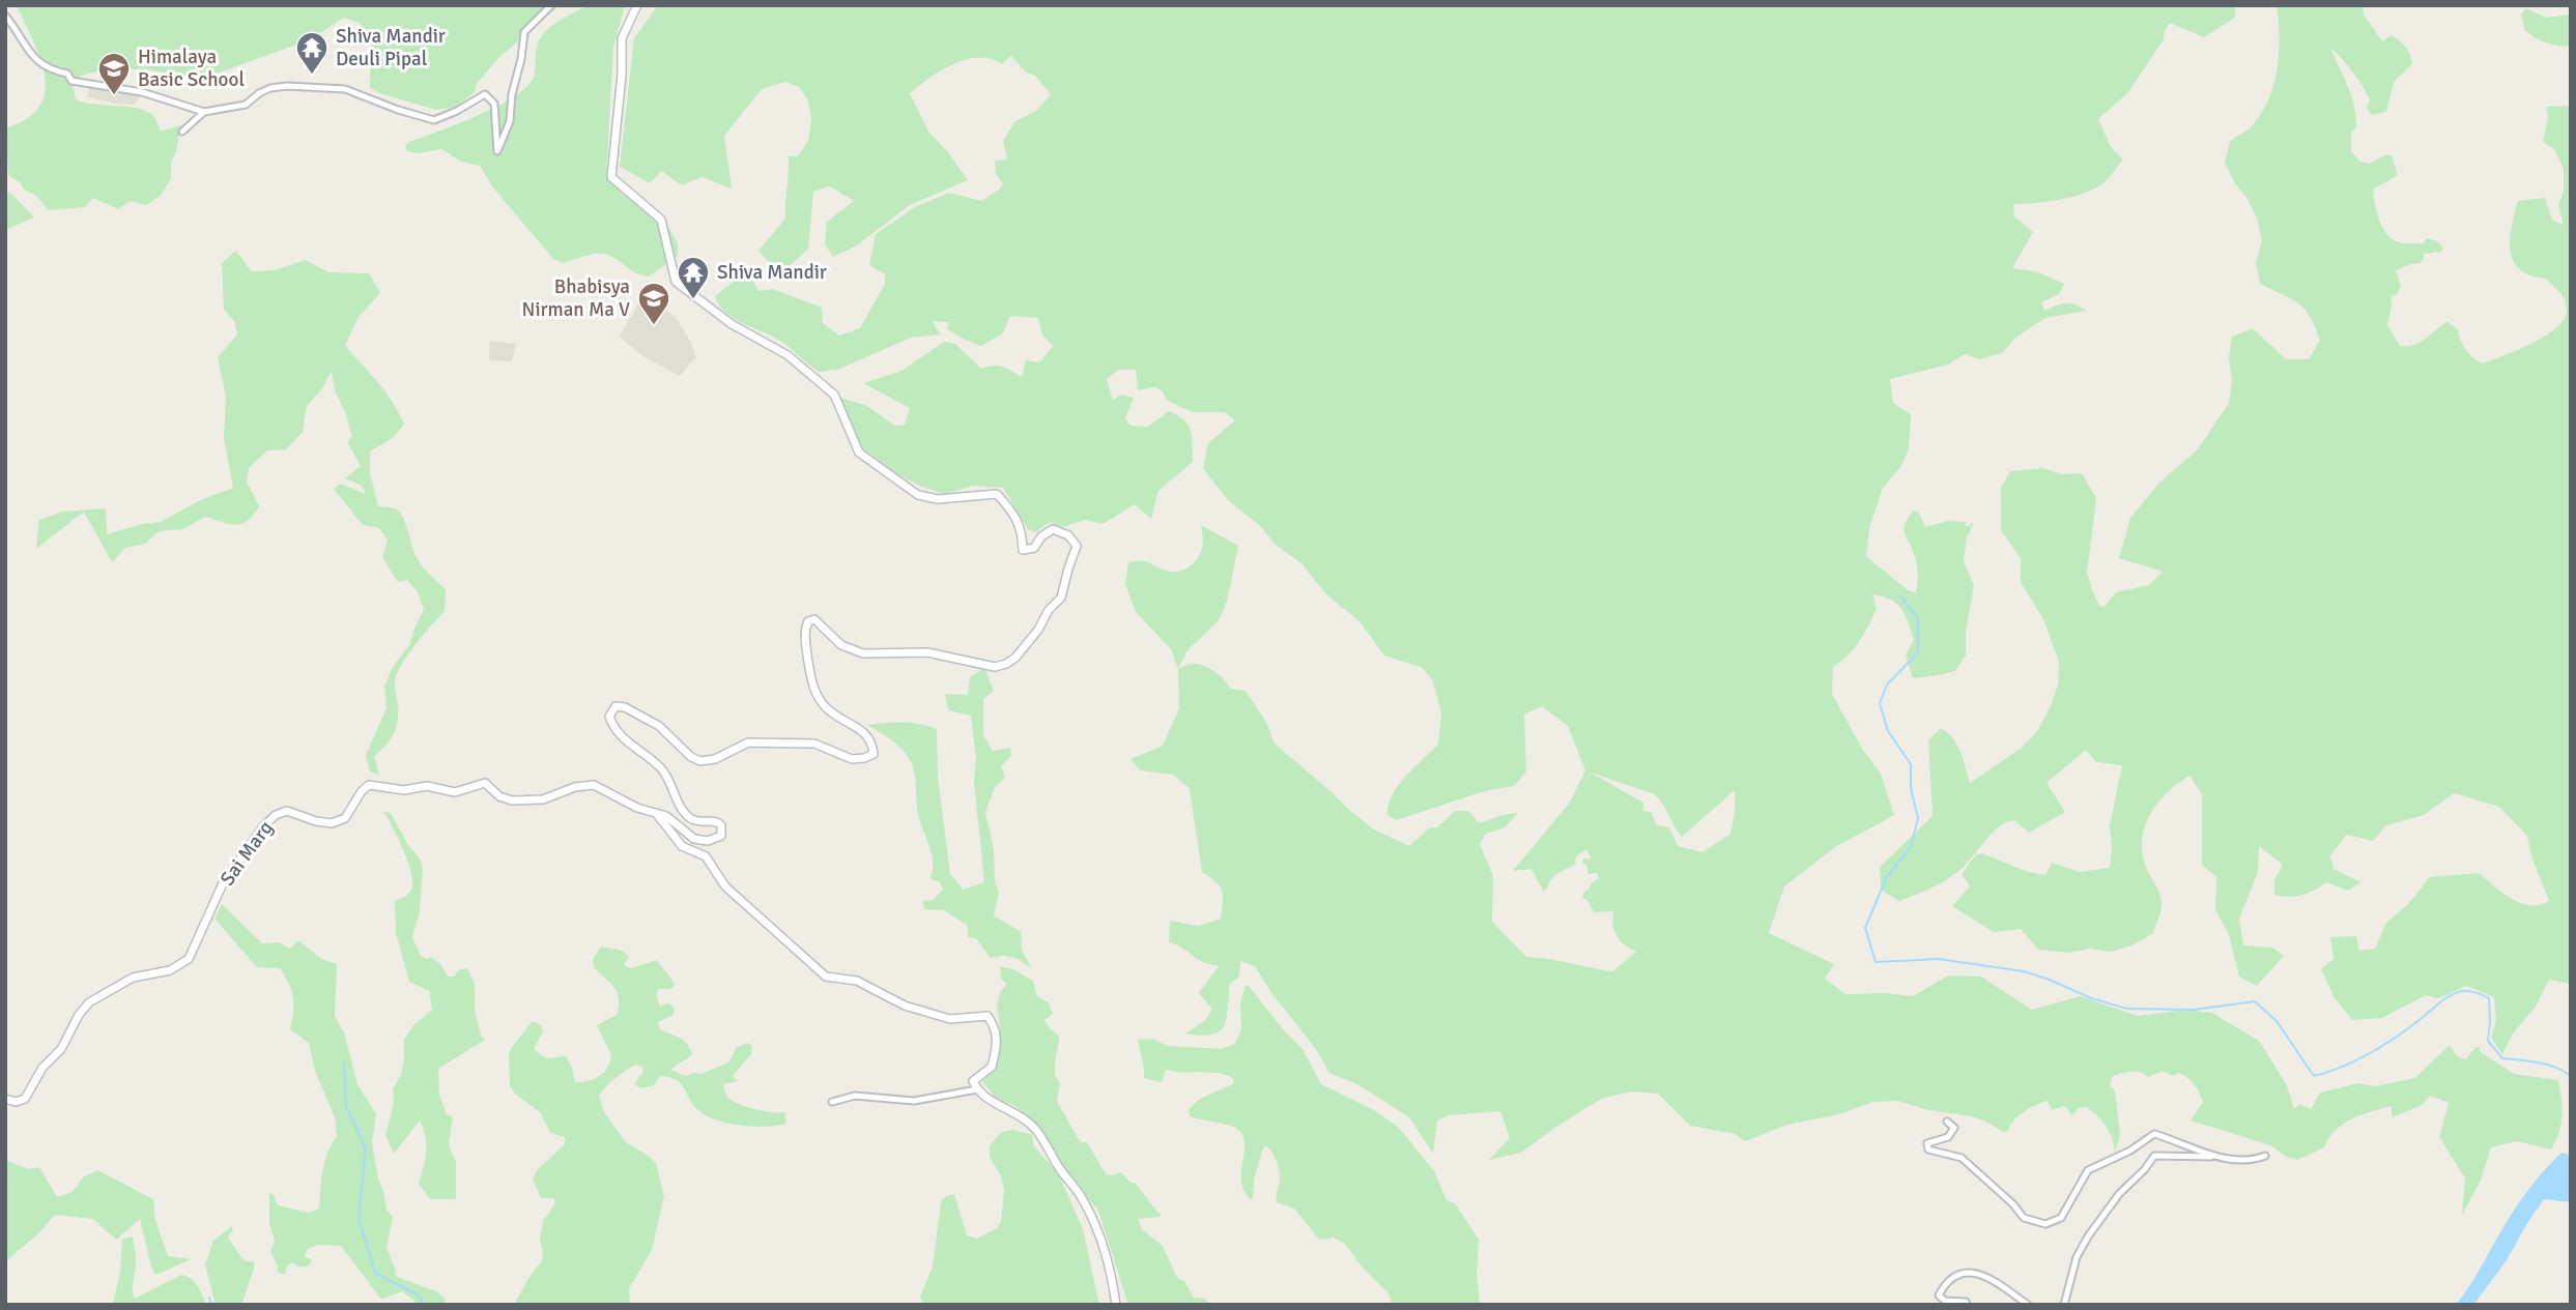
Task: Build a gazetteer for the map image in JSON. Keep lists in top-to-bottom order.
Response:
{
  "streets": {
    "street": ["Sai Marg"]
  },
  "places": {
    "temple": ["Shiva Mandir Deuli Pipal", "Shiva Mandir"],
    "school or university": ["Himalaya Basic School", "Bhabisya Nirman Ma V"]
  }
}
